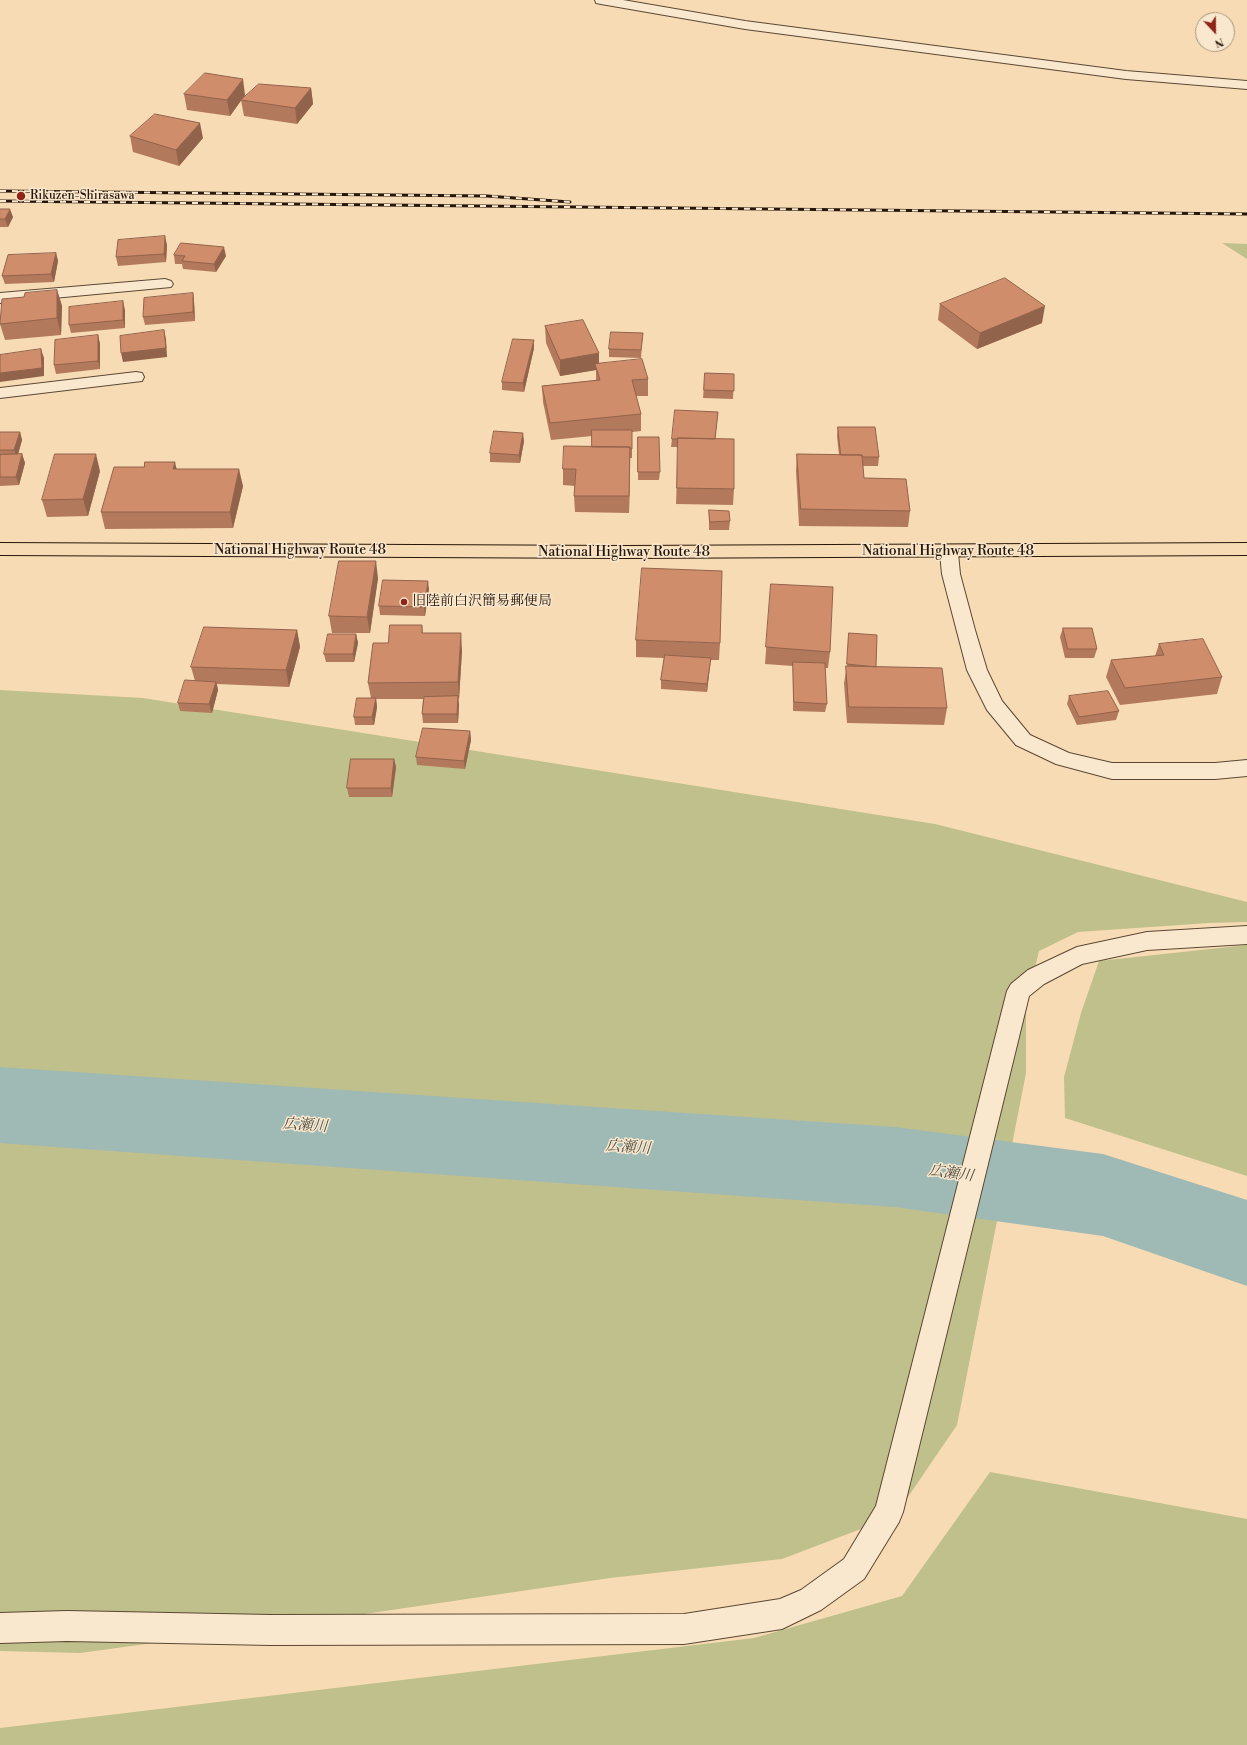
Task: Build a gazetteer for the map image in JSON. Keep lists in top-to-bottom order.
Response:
{
  "streets": {
    "highway": ["National Highway Route 48"]
  },
  "water": ["広瀬川"],
  "places": ["Rikuzen-Shirasawa", "旧陸前白沢簡易郵便局"],
  "north": "bottom"
}
